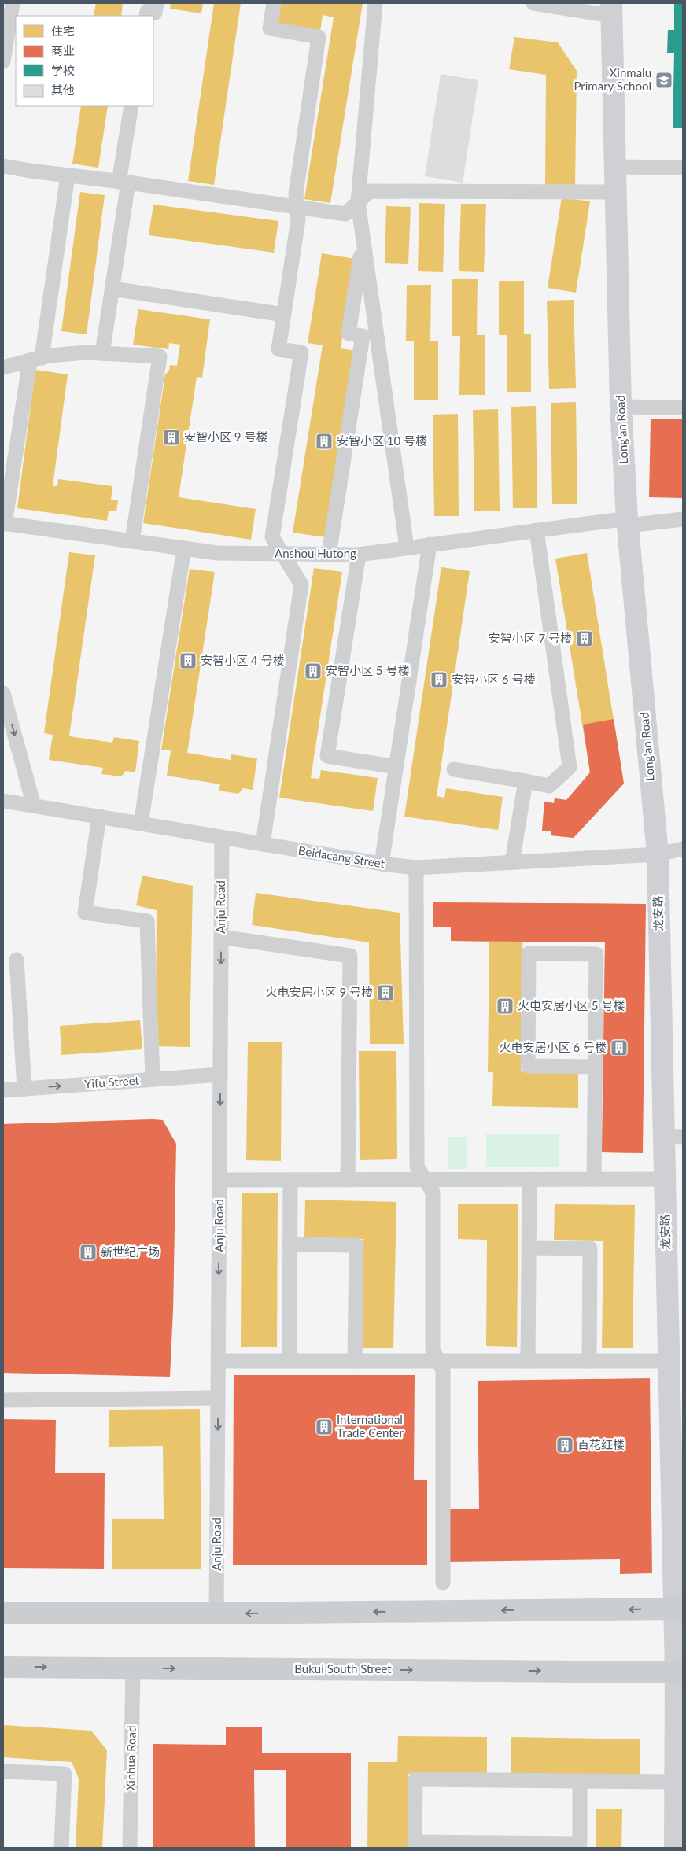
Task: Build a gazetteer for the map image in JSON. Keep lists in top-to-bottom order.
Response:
{
  "streets": {
    "main road": ["Bukui South Street"],
    "street": [
      "Long'an Road",
      "Anshou Hutong",
      "Beidacang Street",
      "Anju Road",
      "龙安路",
      "Yifu Street",
      "Xinhua Road"
    ]
  },
  "crossings": [
    ["Long'an Road", "Anshou Hutong"],
    ["Long'an Road", "Beidacang Street"],
    ["Long'an Road", "龙安路"],
    ["Beidacang Street", "Anju Road"],
    ["Beidacang Street", "龙安路"],
    ["Anju Road", "Yifu Street"],
    ["Bukui South Street", "Xinhua Road"]
  ],
  "one_way": ["Anju Road", "Yifu Street"],
  "places": {
    "school or university": ["Xinmalu Primary School"],
    "building": [
      "安智小区 9 号楼",
      "安智小区 10 号楼",
      "安智小区 7 号楼",
      "安智小区 4 号楼",
      "安智小区 5 号楼",
      "安智小区 6 号楼",
      "火电安居小区 9 号楼",
      "火电安居小区 5 号楼",
      "火电安居小区 6 号楼",
      "新世纪广场",
      "International Trade Center",
      "百花红楼"
    ]
  },
  "legend": [
    "住宅",
    "商业",
    "学校",
    "其他"
  ]
}
